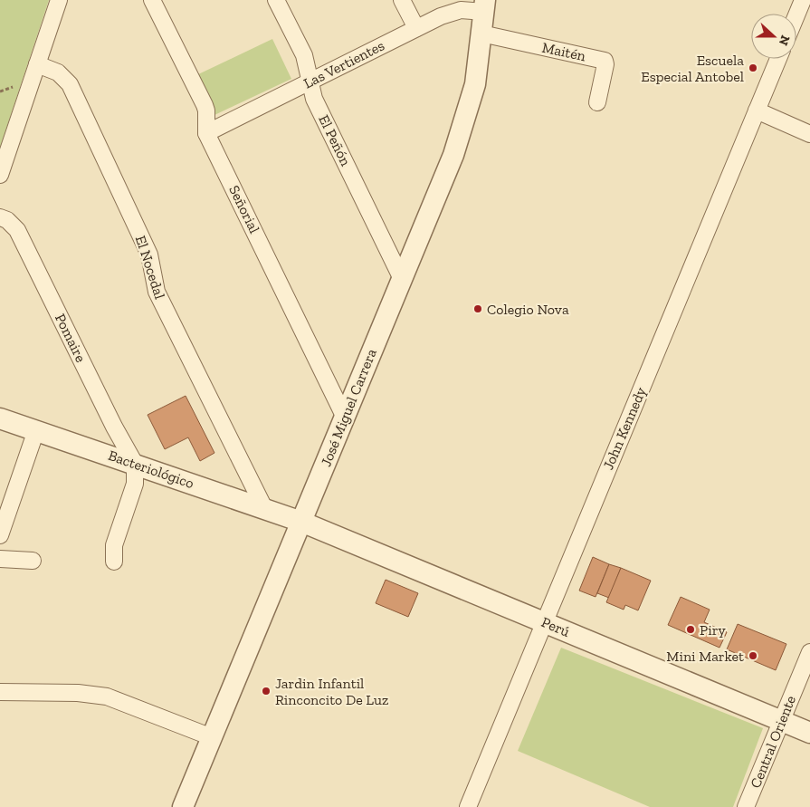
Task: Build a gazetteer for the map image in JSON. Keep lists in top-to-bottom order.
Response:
{
  "streets": {
    "street": [
      "Maitén",
      "Las Vertientes",
      "El Peñón",
      "Señorial",
      "El Nocedal",
      "Pomaire",
      "José Miguel Carrera",
      "John Kennedy",
      "Bacteriológico",
      "Perú",
      "Central Oriente"
    ]
  },
  "crossings": [
    ["Maitén", "José Miguel Carrera"],
    ["Las Vertientes", "El Peñón"],
    ["Las Vertientes", "Señorial"],
    ["Las Vertientes", "José Miguel Carrera"],
    ["El Peñón", "José Miguel Carrera"],
    ["Señorial", "José Miguel Carrera"],
    ["El Nocedal", "Bacteriológico"],
    ["Pomaire", "Bacteriológico"],
    ["José Miguel Carrera", "Bacteriológico"],
    ["José Miguel Carrera", "Perú"],
    ["John Kennedy", "Perú"],
    ["Bacteriológico", "Perú"],
    ["Perú", "Central Oriente"]
  ],
  "places": [
    "Escuela Especial Antobel",
    "Colegio Nova",
    "Piry",
    "Mini Market",
    "Jardin Infantil Rinconcito De Luz"
  ],
  "north": "right"
}
